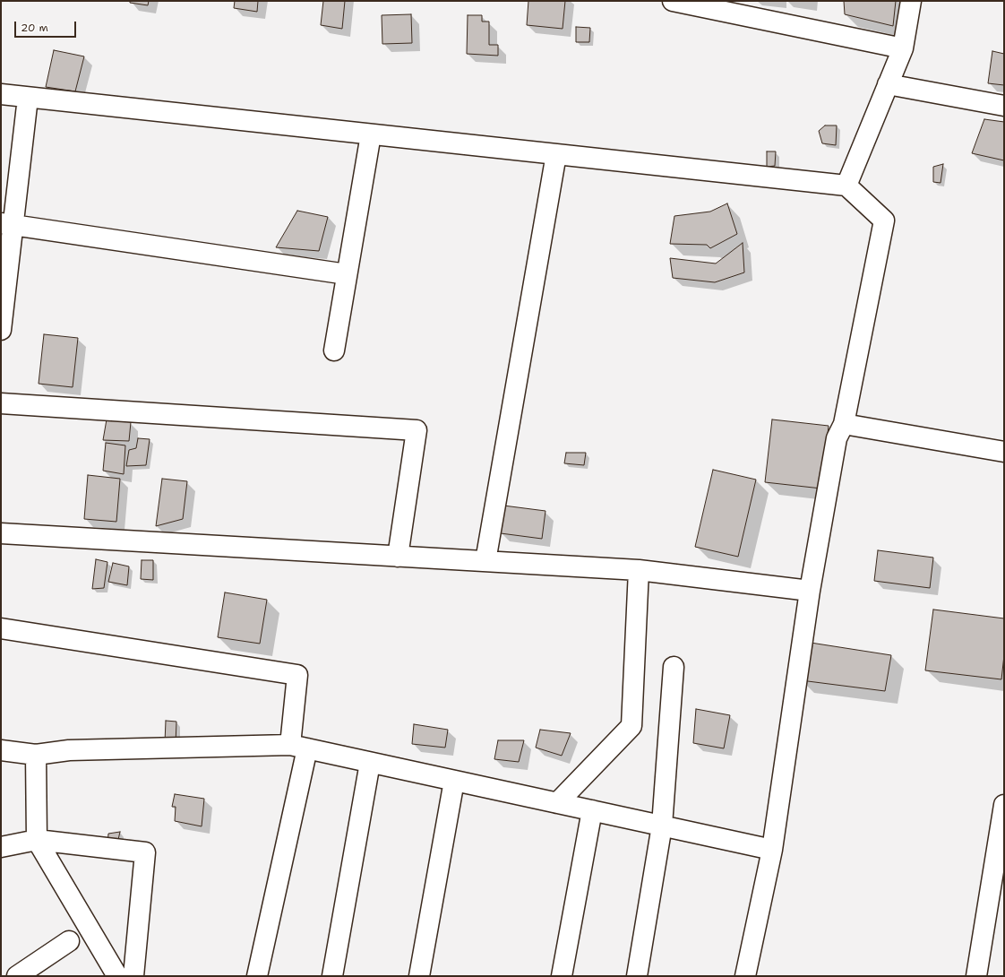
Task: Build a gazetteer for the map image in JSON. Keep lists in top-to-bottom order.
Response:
{
  "scale_bar": "20 m"
}
